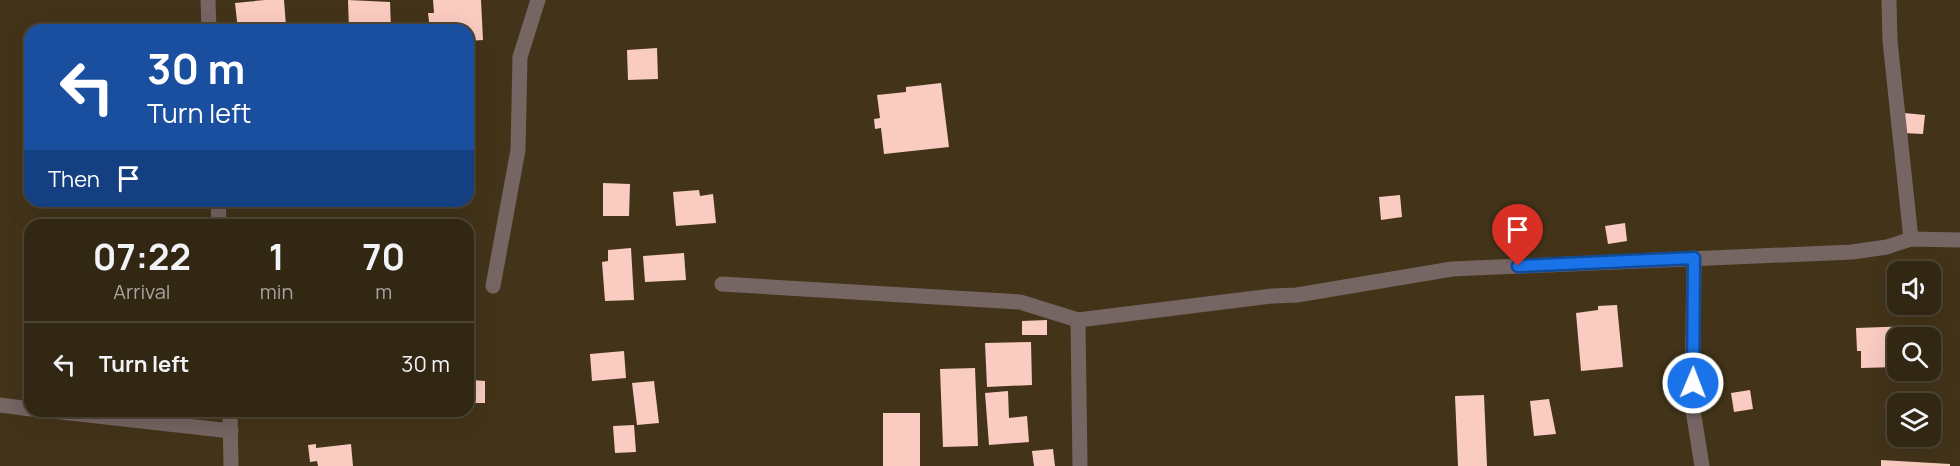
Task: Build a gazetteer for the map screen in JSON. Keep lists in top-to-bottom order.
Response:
{
  "page": {
    "turn": ["30 m", "Turn left"],
    "then": "Then",
    "eta": [
      "07:22",
      "Arrival",
      "1",
      "min",
      "70",
      "m"
    ],
    "list": [
      {
        "name": "Turn left",
        "value": "30 m"
      }
    ]
  }
}
